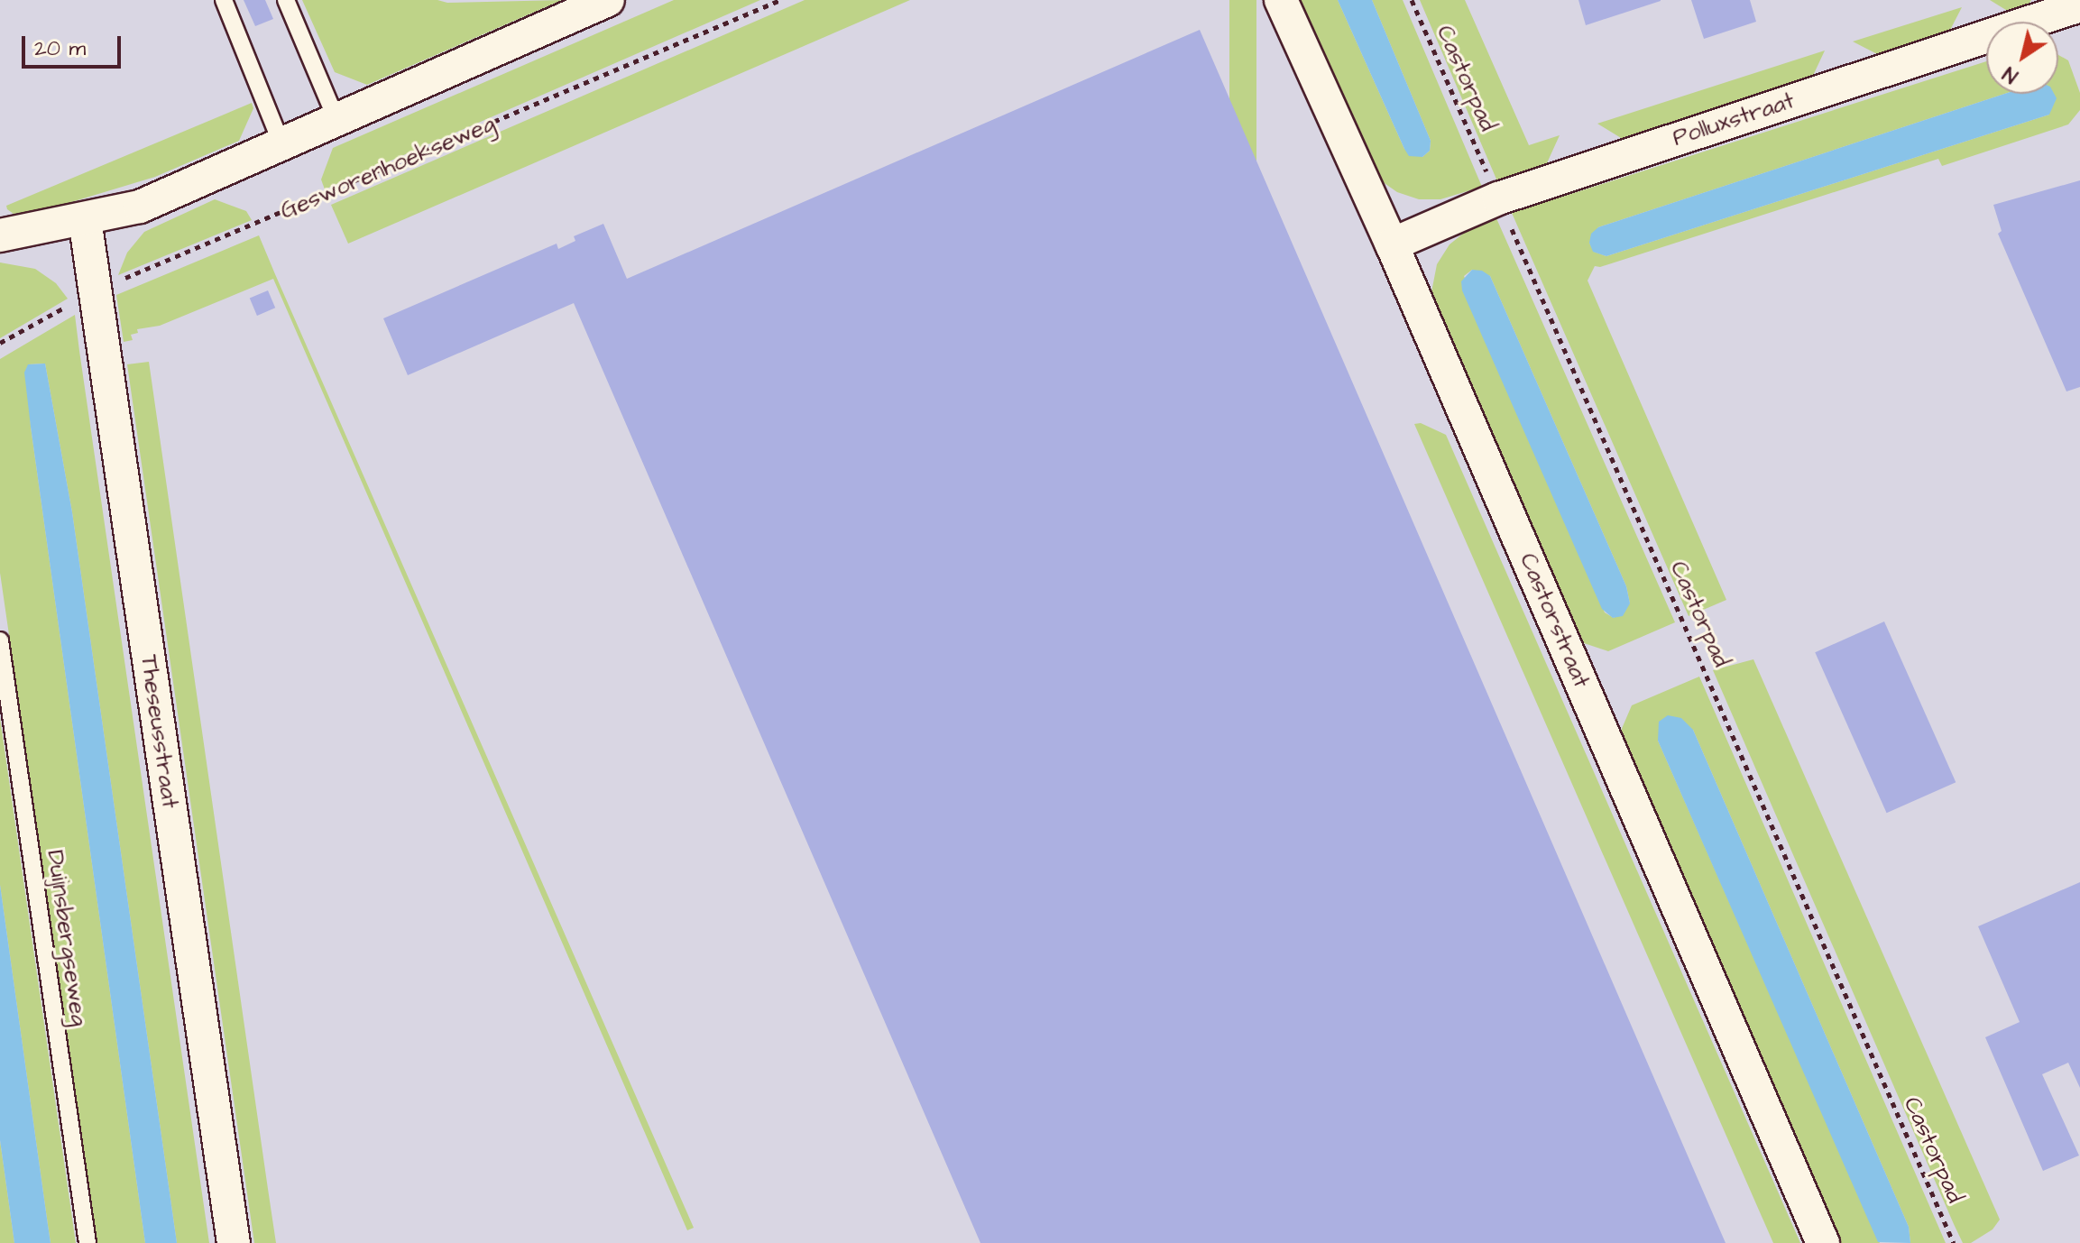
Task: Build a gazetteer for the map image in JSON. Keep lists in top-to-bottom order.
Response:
{
  "streets": {
    "street": ["Polluxstraat", "Castorstraat", "Theseusstraat"],
    "lane": ["Duijnsbergseweg"],
    "path": ["Castorpad", "Gesworenhoekseweg"]
  },
  "crossings": [
    ["Castorpad", "Polluxstraat"],
    ["Polluxstraat", "Castorstraat"],
    ["Gesworenhoekseweg", "Theseusstraat"]
  ],
  "scale_bar": "20 m",
  "north": "bottom left"
}
